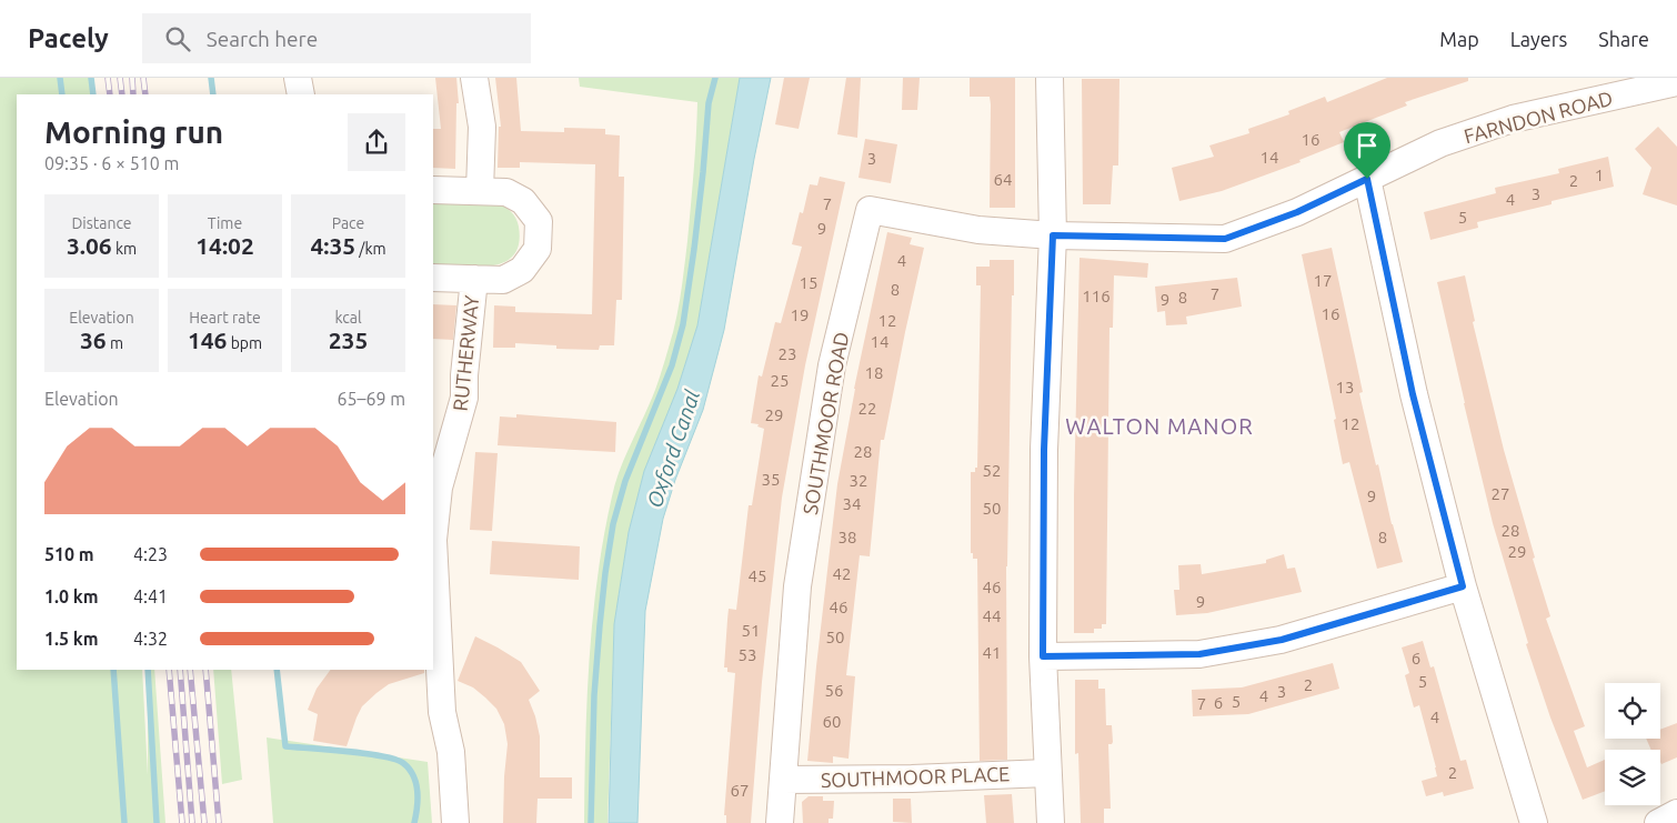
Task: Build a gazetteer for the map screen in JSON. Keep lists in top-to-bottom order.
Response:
{
  "streets": {
    "street": [
      "FARNDON ROAD",
      "RUTHERWAY",
      "SOUTHMOOR ROAD",
      "SOUTHMOOR PLACE"
    ]
  },
  "crossings": [
    ["FARNDON ROAD", "SOUTHMOOR ROAD"],
    ["SOUTHMOOR ROAD", "SOUTHMOOR PLACE"]
  ],
  "districts": ["WALTON MANOR"],
  "water": ["Oxford Canal"],
  "house_numbers": [
    "16",
    "14",
    "3",
    "1",
    "64",
    "2",
    "3",
    "4",
    "7",
    "5",
    "9",
    "4",
    "17",
    "15",
    "8",
    "7",
    "116",
    "8",
    "9",
    "16",
    "19",
    "12",
    "14",
    "23",
    "18",
    "25",
    "13",
    "22",
    "29",
    "12",
    "28",
    "52",
    "35",
    "32",
    "27",
    "9",
    "34",
    "50",
    "28",
    "38",
    "8",
    "29",
    "42",
    "45",
    "46",
    "9",
    "46",
    "44",
    "51",
    "50",
    "41",
    "53",
    "6",
    "5",
    "2",
    "56",
    "3",
    "4",
    "5",
    "6",
    "7",
    "4",
    "60",
    "2",
    "67"
  ],
  "page": {
    "header": "Pacely",
    "search": "Search here",
    "nav": ["Map", "Layers", "Share"],
    "heading": ["Morning run", "09:35 · 6 × 510 m"],
    "stats": [
      ["Distance", "3.06 km"],
      ["Time", "14:02"],
      ["Pace", "4:35 /km"],
      ["Elevation", "36 m"],
      ["Heart rate", "146 bpm"],
      ["kcal", "235"]
    ],
    "chart": ["Elevation", "65–69 m"],
    "list": [
      {
        "name": "510 m",
        "note": "4:23"
      },
      {
        "name": "1.0 km",
        "note": "4:41"
      },
      {
        "name": "1.5 km",
        "note": "4:32"
      }
    ]
  }
}
